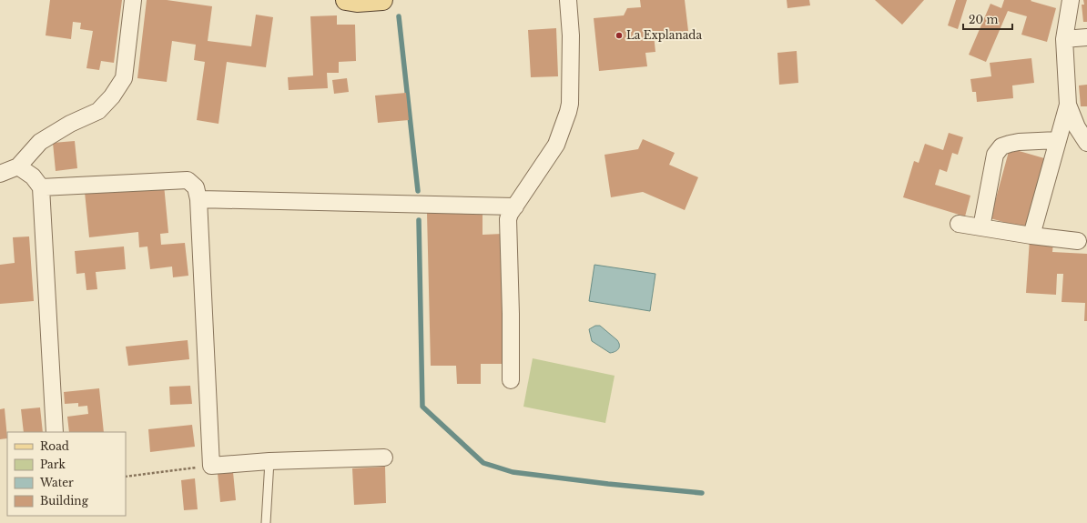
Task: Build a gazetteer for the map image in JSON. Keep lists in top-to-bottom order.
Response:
{
  "places": ["La Explanada"],
  "legend": [
    "Road",
    "Park",
    "Water",
    "Building"
  ],
  "scale_bar": "20 m"
}
